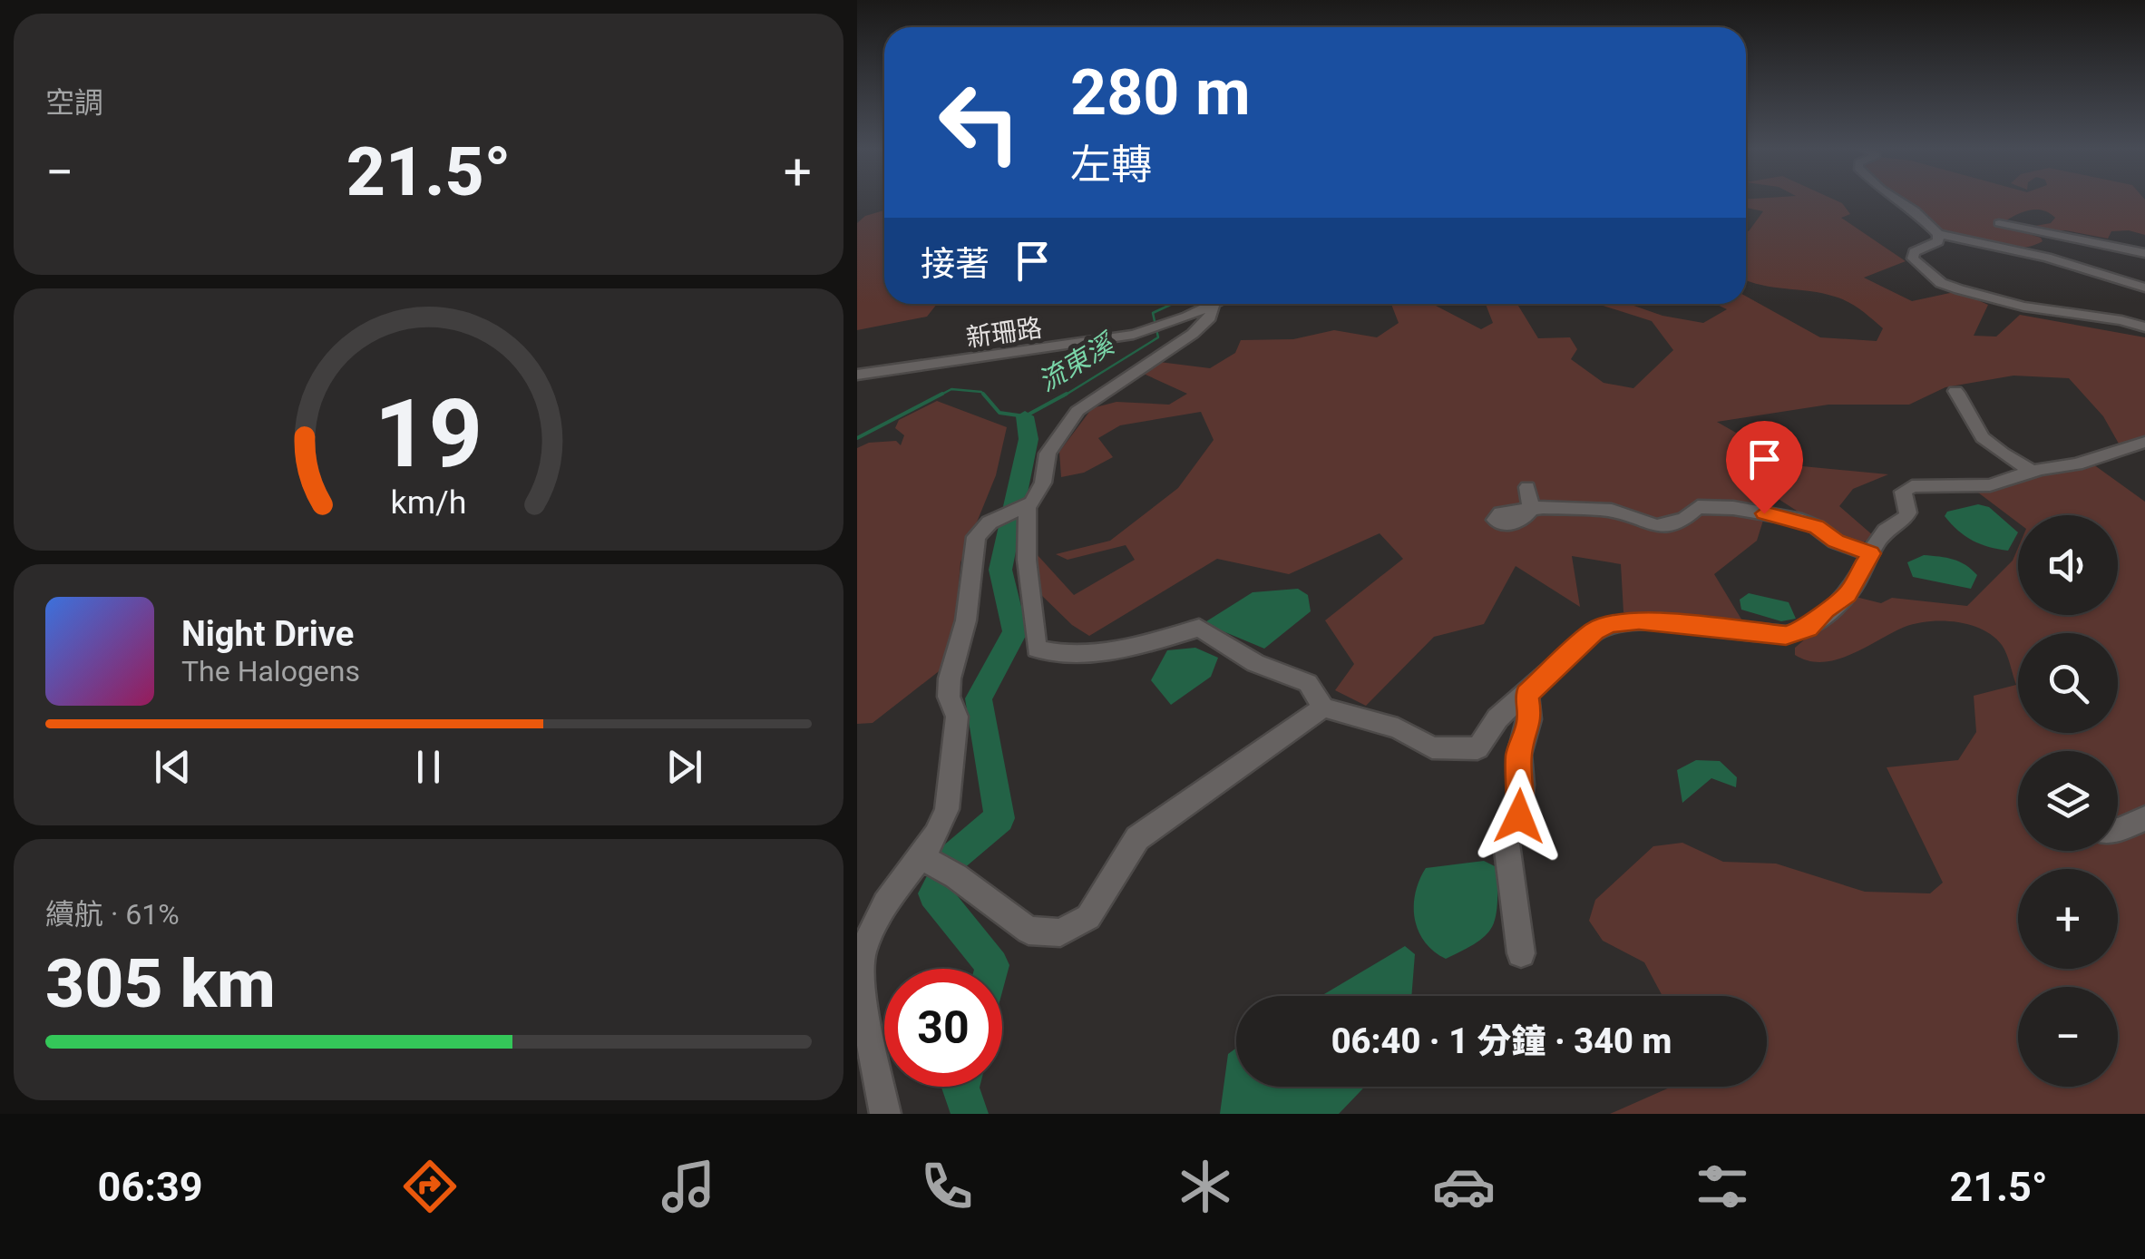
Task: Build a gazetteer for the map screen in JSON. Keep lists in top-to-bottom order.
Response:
{
  "streets": {
    "street": ["新珊路"]
  },
  "water": ["流東溪"],
  "page": {
    "tile": [
      "空調",
      ["續航 · 61%", "305 km"]
    ],
    "turn": ["280 m", "左轉"],
    "heat": ["−", "21.5°", "+"],
    "then": "接著",
    "map_buttons": ["+", "−"],
    "song": ["Night Drive", "The Halogens"],
    "limit": "30",
    "trip": "06:40 · 1 分鐘 · 340 m",
    "tabs": ["06:39", "21.5°"],
    "gauge": ["19", "km/h"]
  }
}
